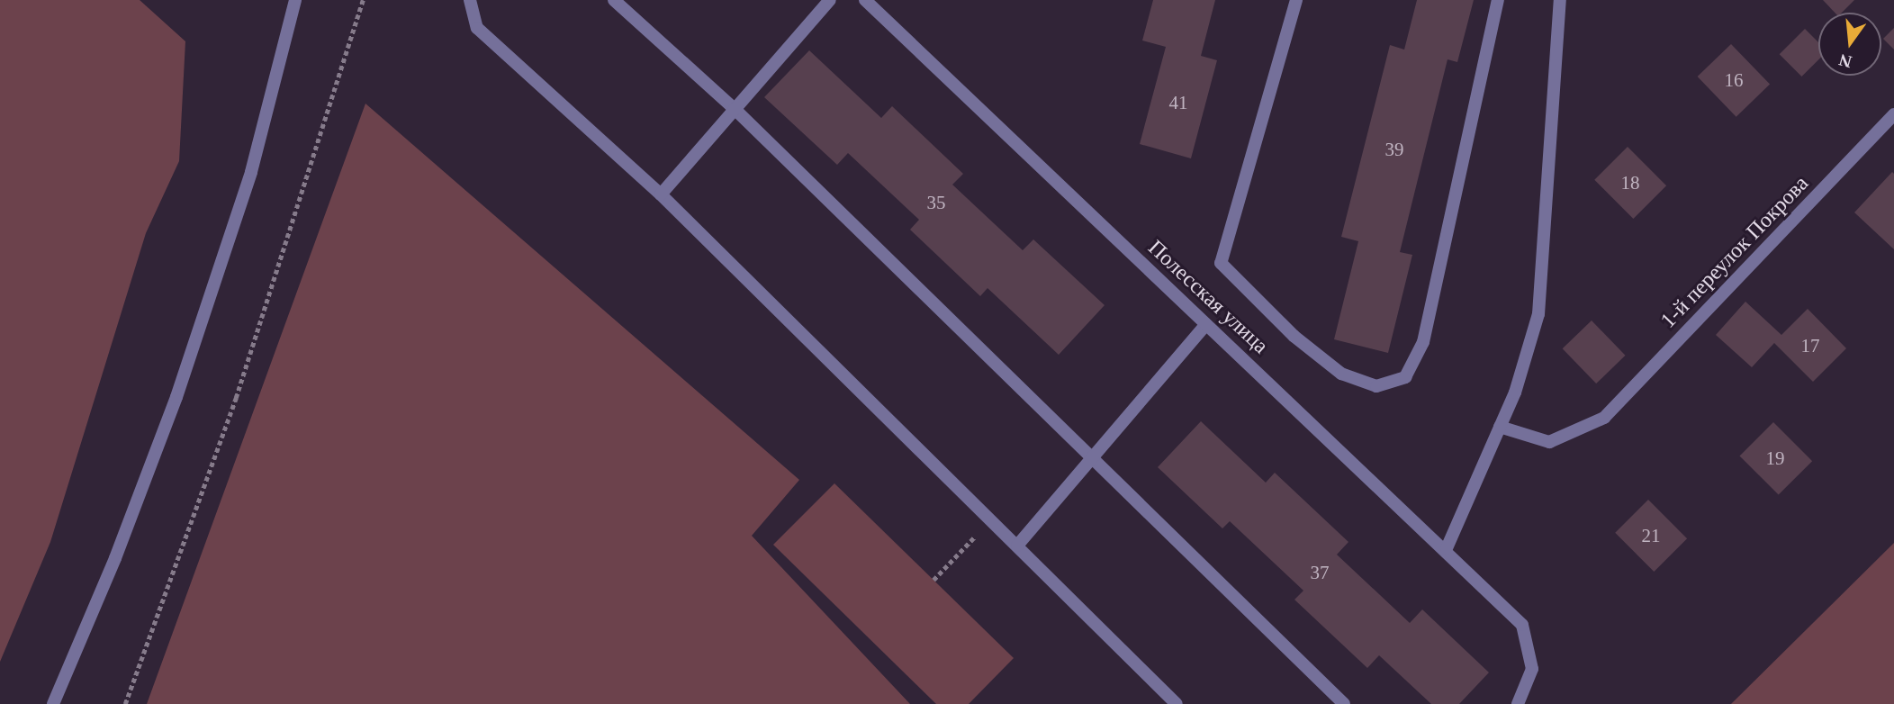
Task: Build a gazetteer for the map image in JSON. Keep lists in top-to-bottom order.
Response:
{
  "streets": {
    "street": ["1-й переулок Покрова", "Полесская улица"]
  },
  "house_numbers": [
    "16",
    "41",
    "39",
    "18",
    "35",
    "17",
    "19",
    "21",
    "37"
  ],
  "north": "bottom"
}
